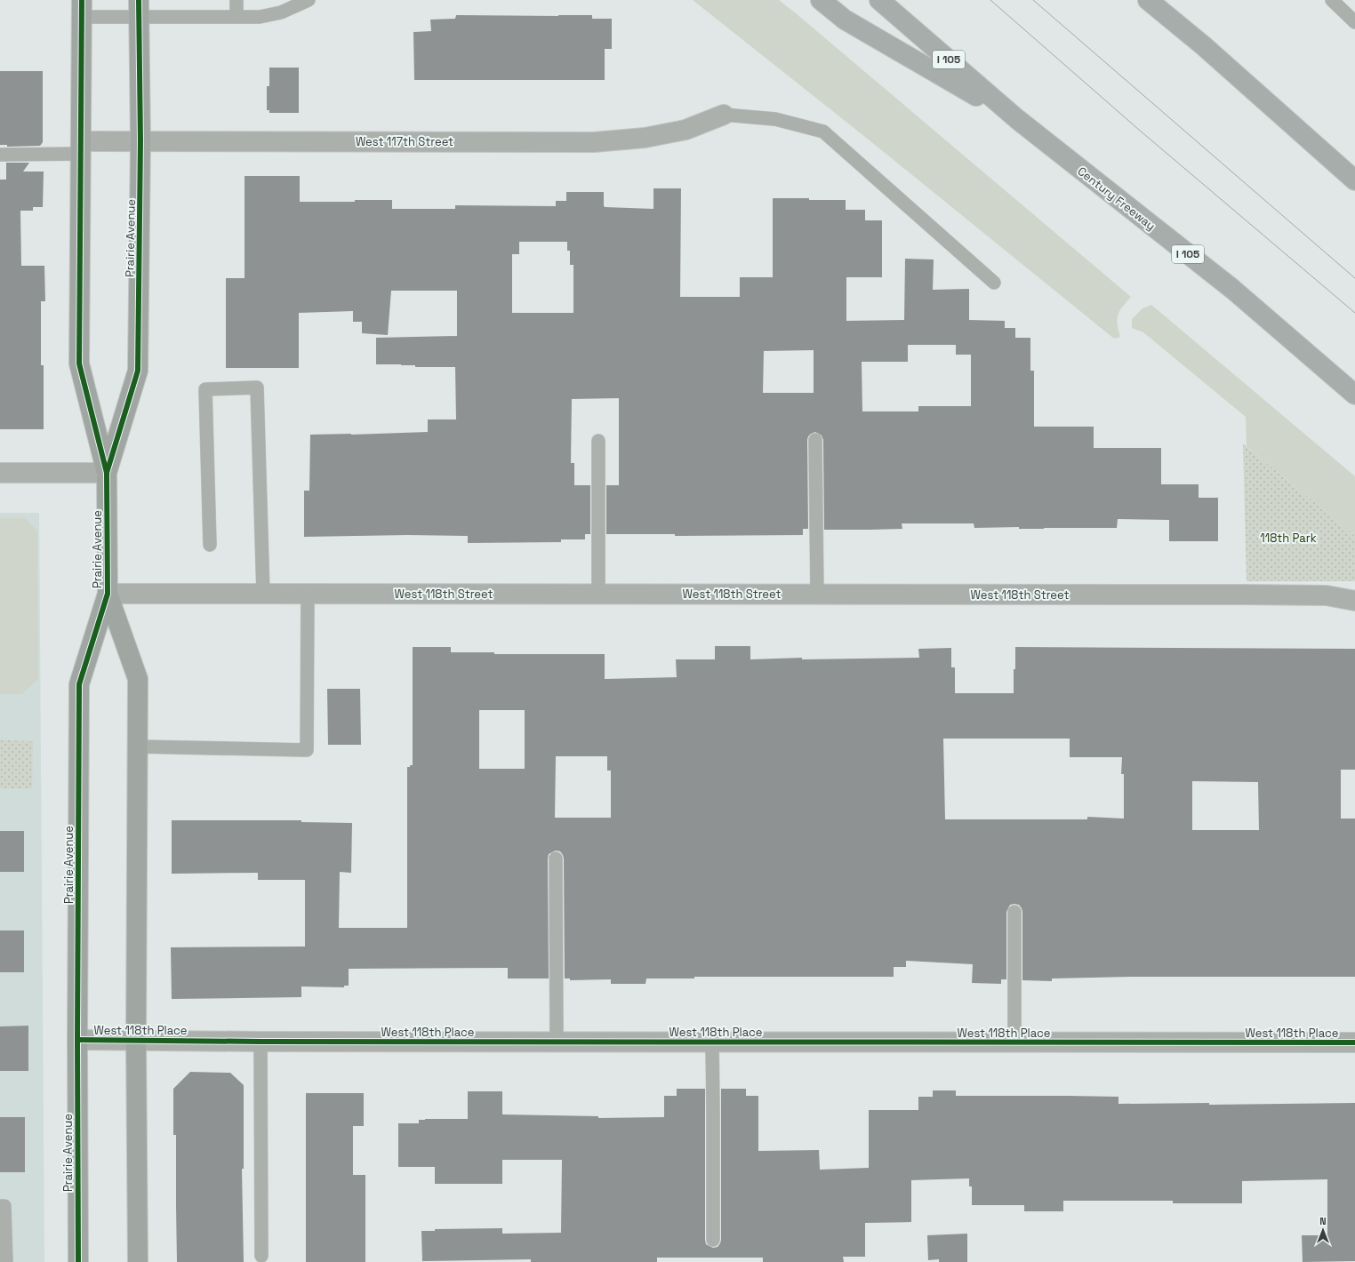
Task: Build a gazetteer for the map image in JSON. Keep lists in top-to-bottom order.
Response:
{
  "streets": {
    "highway": ["I 105", "Century Freeway"],
    "main road": ["Prairie Avenue"],
    "street": ["West 117th Street", "West 118th Street", "West 118th Place"]
  },
  "crossings": [
    ["West 117th Street", "Prairie Avenue"],
    ["Prairie Avenue", "West 118th Street"],
    ["Prairie Avenue", "West 118th Place"]
  ],
  "parks": ["118th Park"],
  "north": "top"
}
